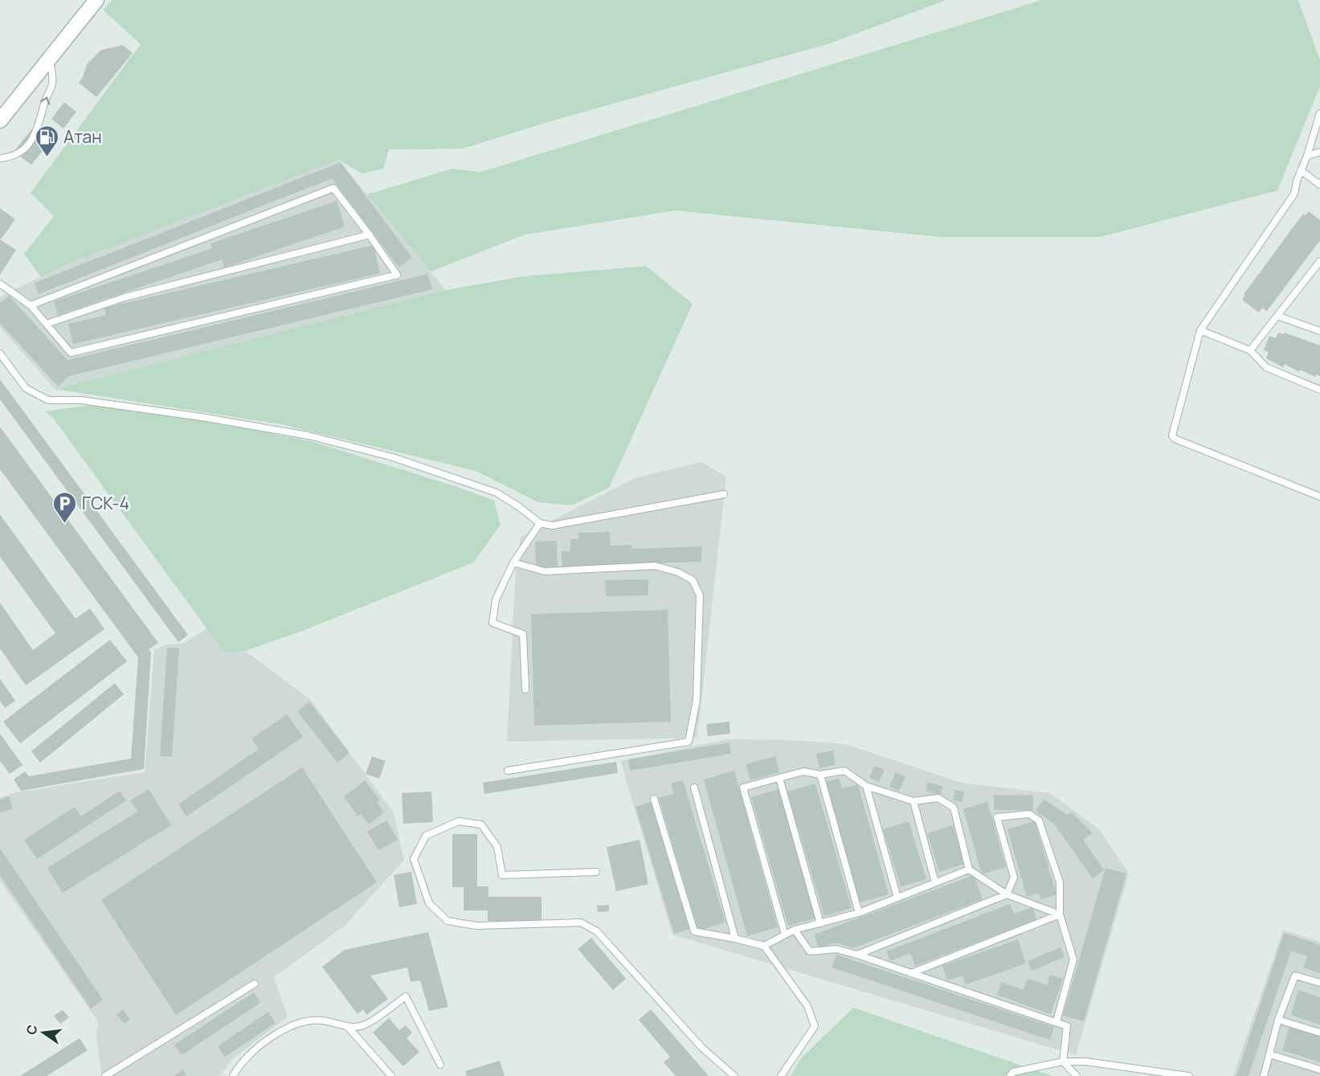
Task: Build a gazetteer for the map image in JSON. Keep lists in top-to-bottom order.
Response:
{
  "places": {
    "fuel station": ["Атан"],
    "parking": ["ГСК-4"]
  },
  "north": "left"
}
